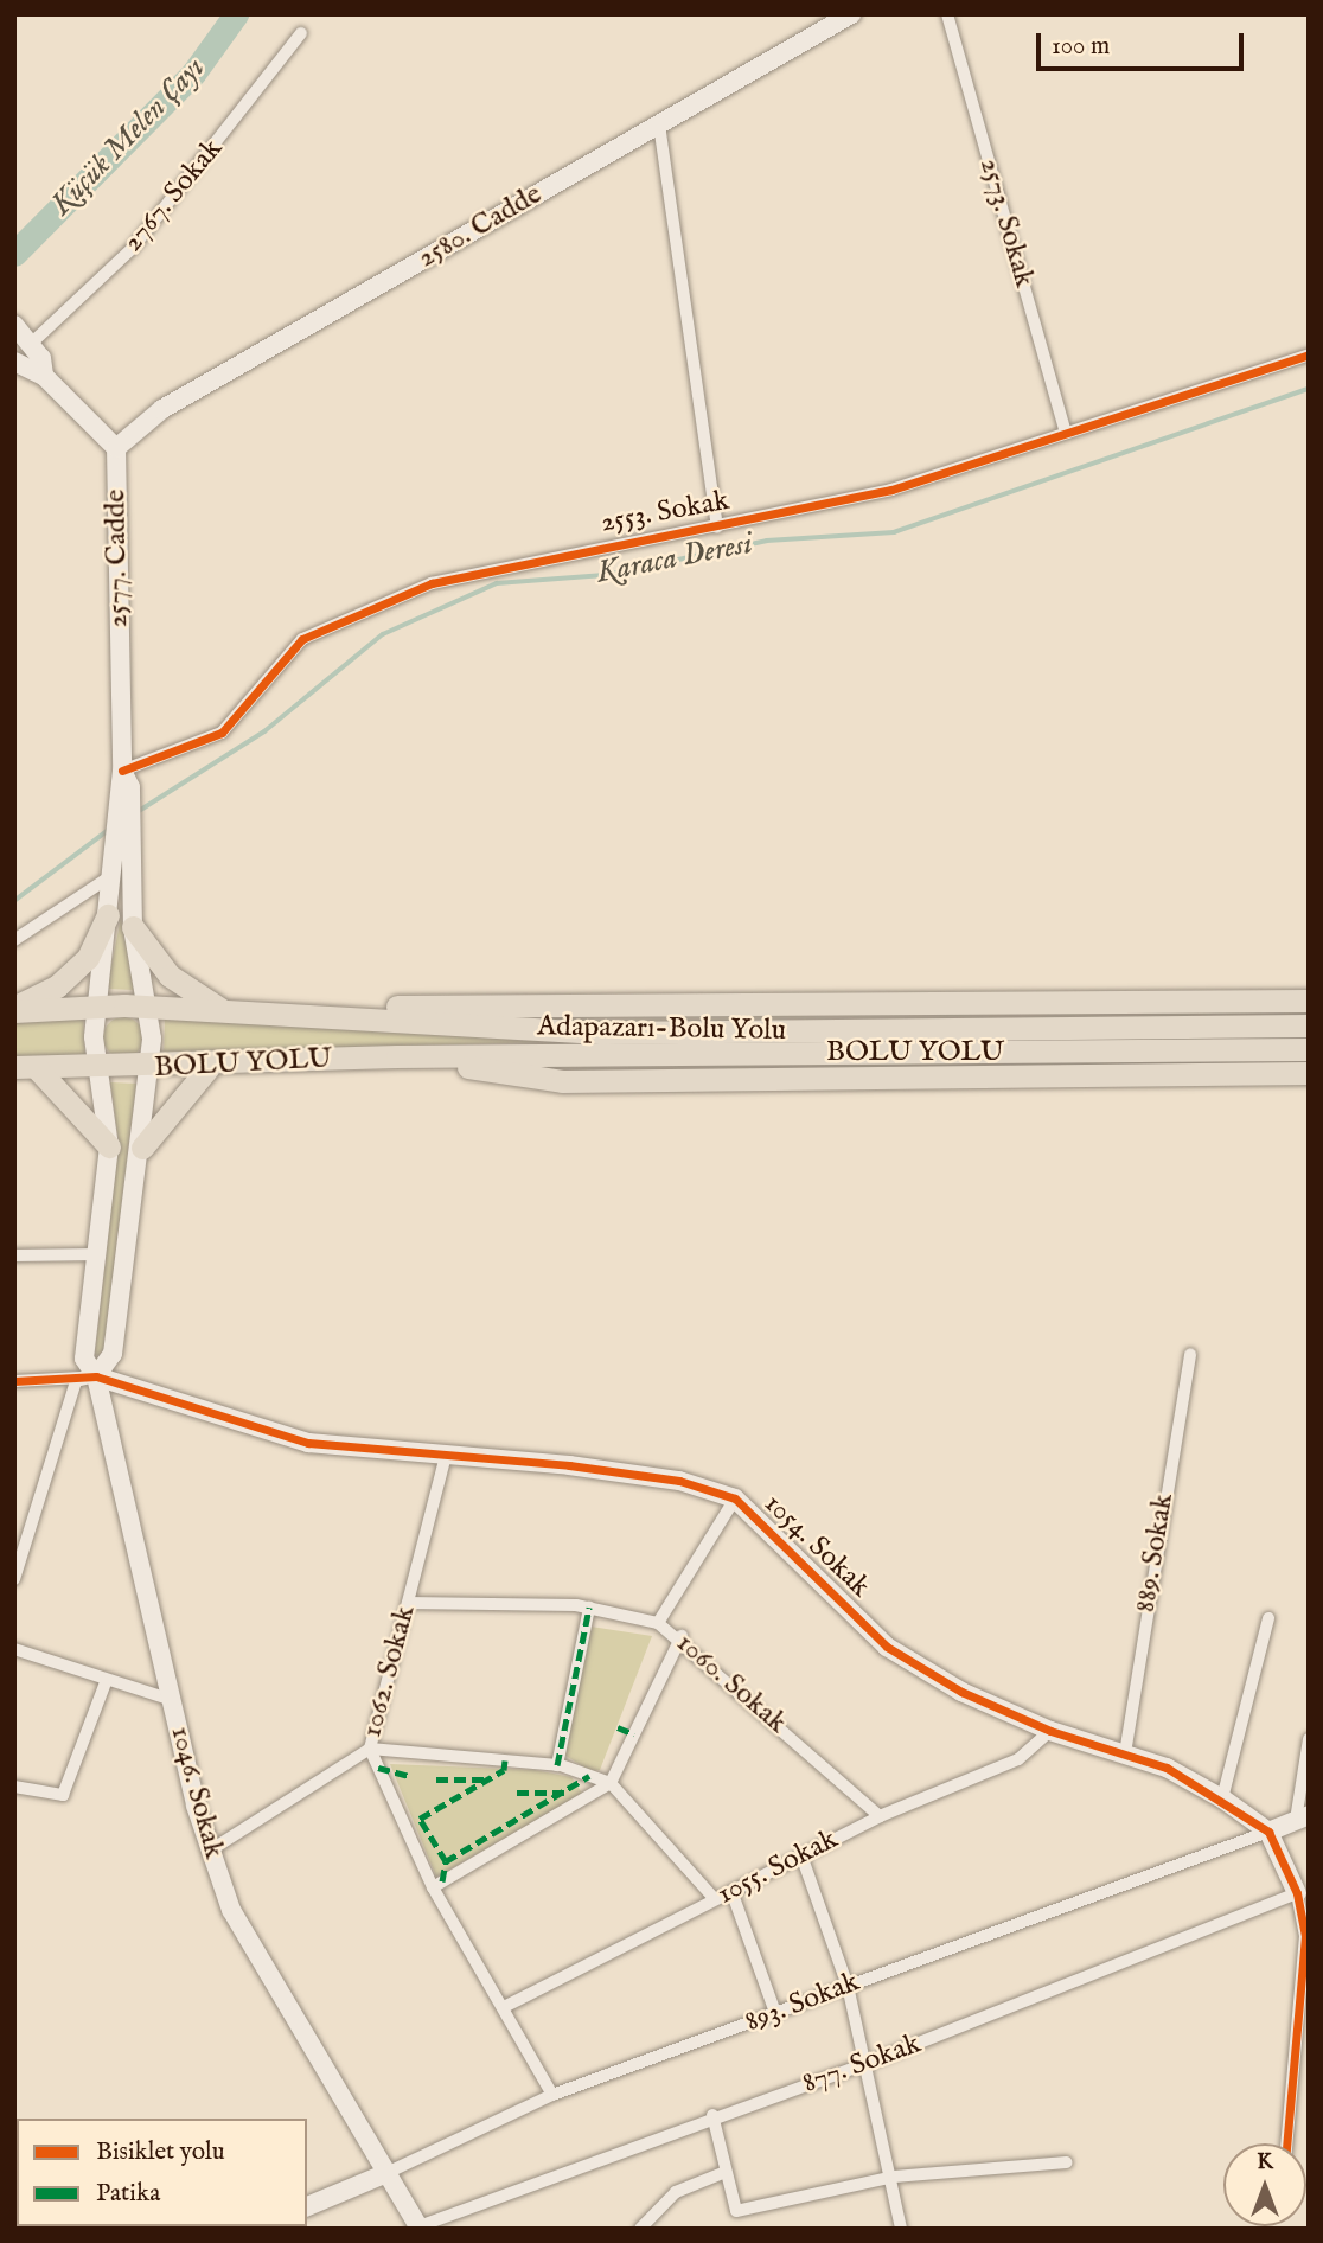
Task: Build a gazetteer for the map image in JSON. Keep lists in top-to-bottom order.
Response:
{
  "streets": {
    "highway": ["Adapazarı-Bolu Yolu", "BOLU YOLU"],
    "main road": [
      "2580. Cadde",
      "2577. Cadde",
      "1054. Sokak",
      "1046. Sokak",
      "893. Sokak"
    ],
    "street": [
      "2767. Sokak",
      "2573. Sokak",
      "2553. Sokak",
      "889. Sokak",
      "1062. Sokak",
      "1060. Sokak",
      "1055. Sokak",
      "877. Sokak"
    ]
  },
  "crossings": [
    ["2573. Sokak", "2553. Sokak"],
    ["2580. Cadde", "2577. Cadde"],
    ["2553. Sokak", "2577. Cadde"],
    ["2553. Sokak", "1046. Sokak"],
    ["2577. Cadde", "1046. Sokak"],
    ["Adapazarı-Bolu Yolu", "1046. Sokak"],
    ["BOLU YOLU", "1046. Sokak"],
    ["1054. Sokak", "889. Sokak"],
    ["1054. Sokak", "1062. Sokak"],
    ["1054. Sokak", "1046. Sokak"],
    ["1054. Sokak", "1055. Sokak"],
    ["1054. Sokak", "893. Sokak"],
    ["1062. Sokak", "1060. Sokak"],
    ["1062. Sokak", "1046. Sokak"],
    ["1060. Sokak", "1055. Sokak"],
    ["1046. Sokak", "893. Sokak"],
    ["1046. Sokak", "877. Sokak"]
  ],
  "water": ["Küçük Melen Çayı", "Karaca Deresi"],
  "legend": ["Bisiklet yolu", "Patika"],
  "scale_bar": "100 m",
  "north": "top"
}
